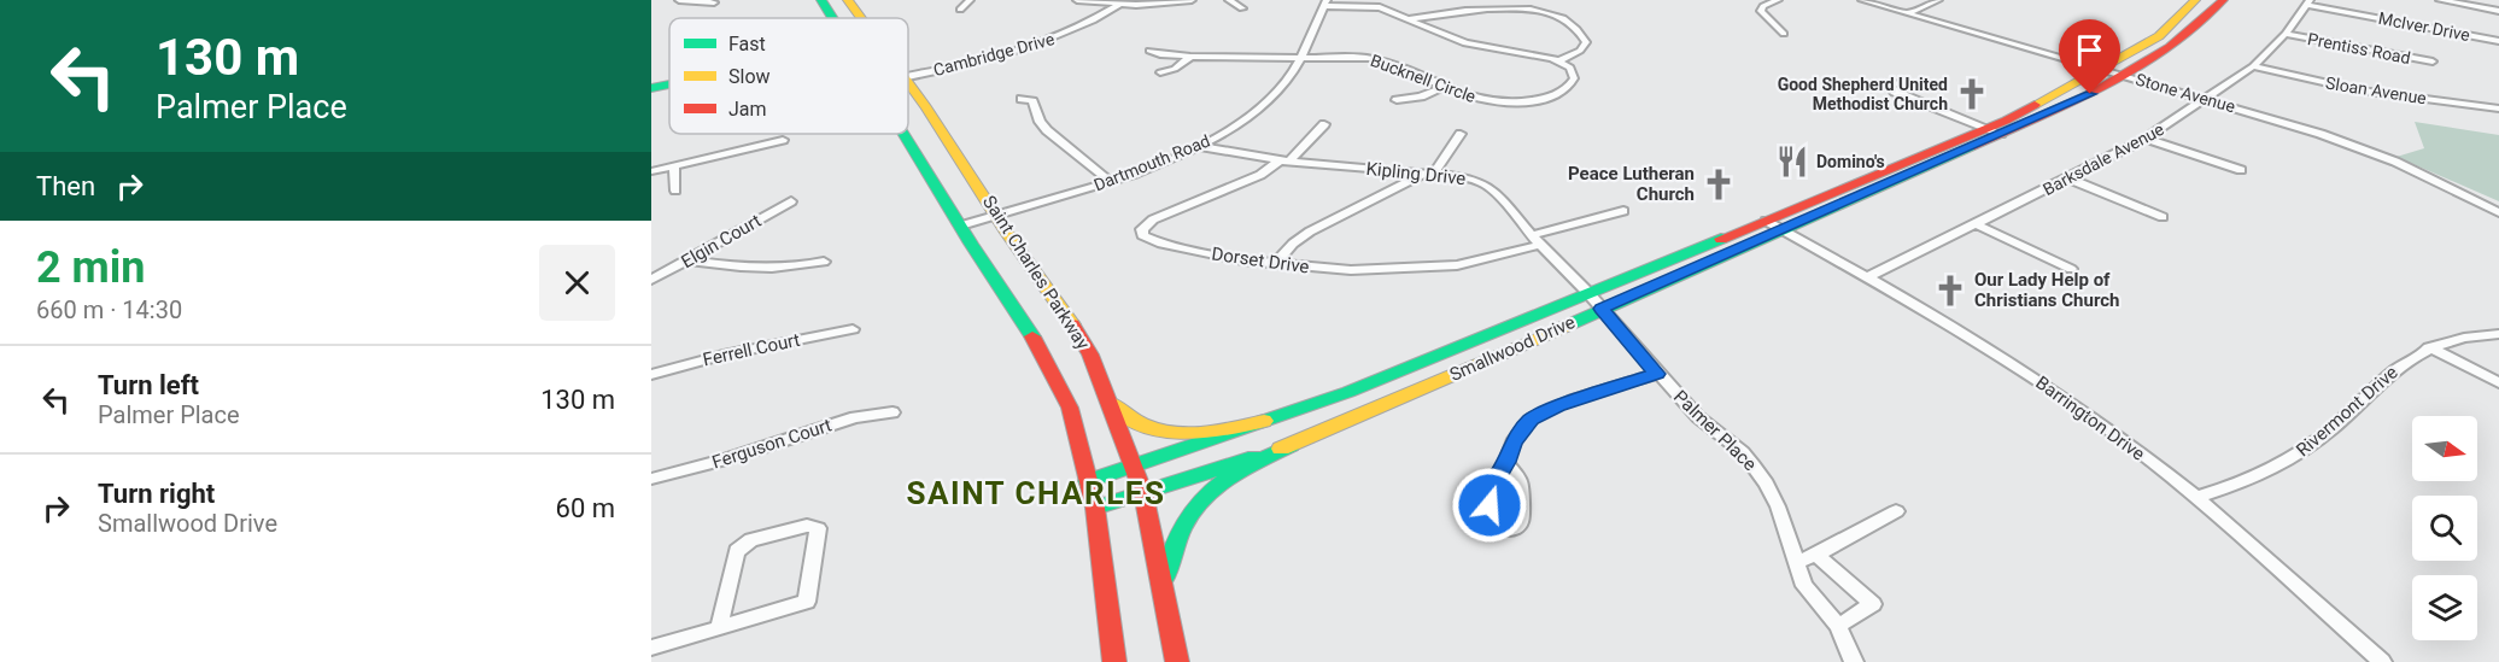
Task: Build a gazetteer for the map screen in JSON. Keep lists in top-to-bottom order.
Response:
{
  "streets": {
    "main road": ["Saint Charles Parkway", "Smallwood Drive"],
    "street": [
      "McIver Drive",
      "Prentiss Road",
      "Cambridge Drive",
      "Bucknell Circle",
      "Sloan Avenue",
      "Stone Avenue",
      "Barksdale Avenue",
      "Dartmouth Road",
      "Kipling Drive",
      "Elgin Court",
      "Dorset Drive",
      "Ferrell Court",
      "Rivermont Drive",
      "Barrington Drive",
      "Palmer Place",
      "Ferguson Court"
    ]
  },
  "crossings": [
    ["McIver Drive", "Barksdale Avenue"],
    ["Prentiss Road", "Barksdale Avenue"],
    ["Bucknell Circle", "Dartmouth Road"],
    ["Sloan Avenue", "Barksdale Avenue"],
    ["Stone Avenue", "Barksdale Avenue"],
    ["Stone Avenue", "Smallwood Drive"],
    ["Barksdale Avenue", "Barrington Drive"],
    ["Dartmouth Road", "Kipling Drive"],
    ["Dartmouth Road", "Saint Charles Parkway"],
    ["Kipling Drive", "Dorset Drive"],
    ["Kipling Drive", "Smallwood Drive"],
    ["Kipling Drive", "Palmer Place"],
    ["Saint Charles Parkway", "Smallwood Drive"],
    ["Smallwood Drive", "Barrington Drive"],
    ["Smallwood Drive", "Palmer Place"],
    ["Rivermont Drive", "Barrington Drive"]
  ],
  "districts": ["SAINT CHARLES"],
  "places": {
    "church": ["Good Shepherd United Methodist Church", "Peace Lutheran Church", "Our Lady Help of Christians Church"],
    "restaurant": ["Domino's"]
  },
  "legend": ["Fast", "Slow", "Jam"],
  "north": "right",
  "page": {
    "turn": ["130 m", "Palmer Place"],
    "then": "Then",
    "heading": ["2 min", "660 m · 14:30"],
    "list": [
      {
        "name": "Turn left",
        "note": "Palmer Place",
        "value": "130 m"
      },
      {
        "name": "Turn right",
        "note": "Smallwood Drive",
        "value": "60 m"
      }
    ]
  }
}
